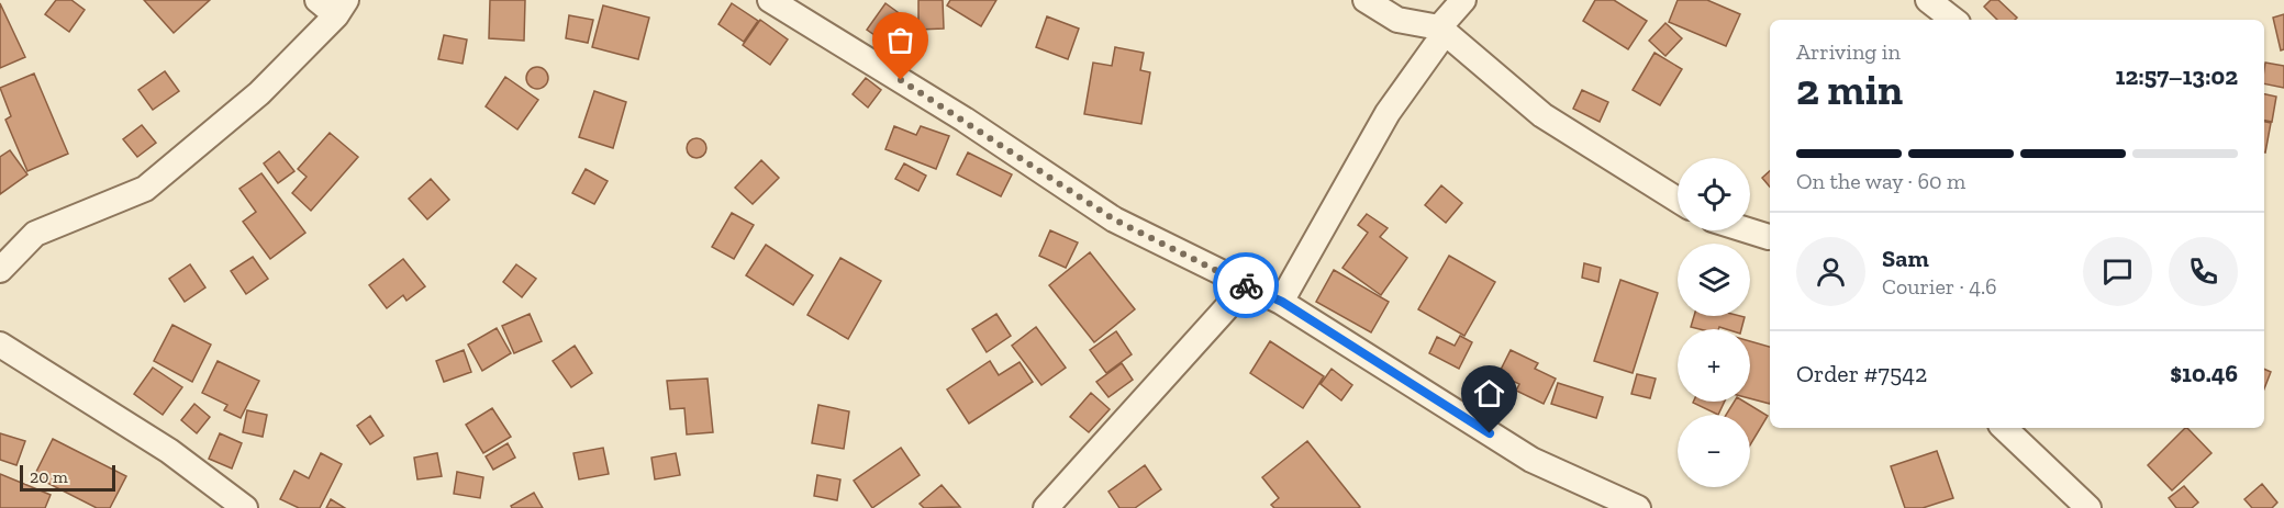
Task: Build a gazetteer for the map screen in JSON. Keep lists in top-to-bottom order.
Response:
{
  "scale_bar": "20 m",
  "page": {
    "heading": ["2 min", "Arriving in", "12:57–13:02"],
    "panel": [
      "Sam",
      "Courier · 4.6",
      "Order #7542",
      "$10.46"
    ],
    "bar": "On the way · 60 m",
    "map_buttons": ["+", "−"],
    "scale": "20 m"
  }
}
